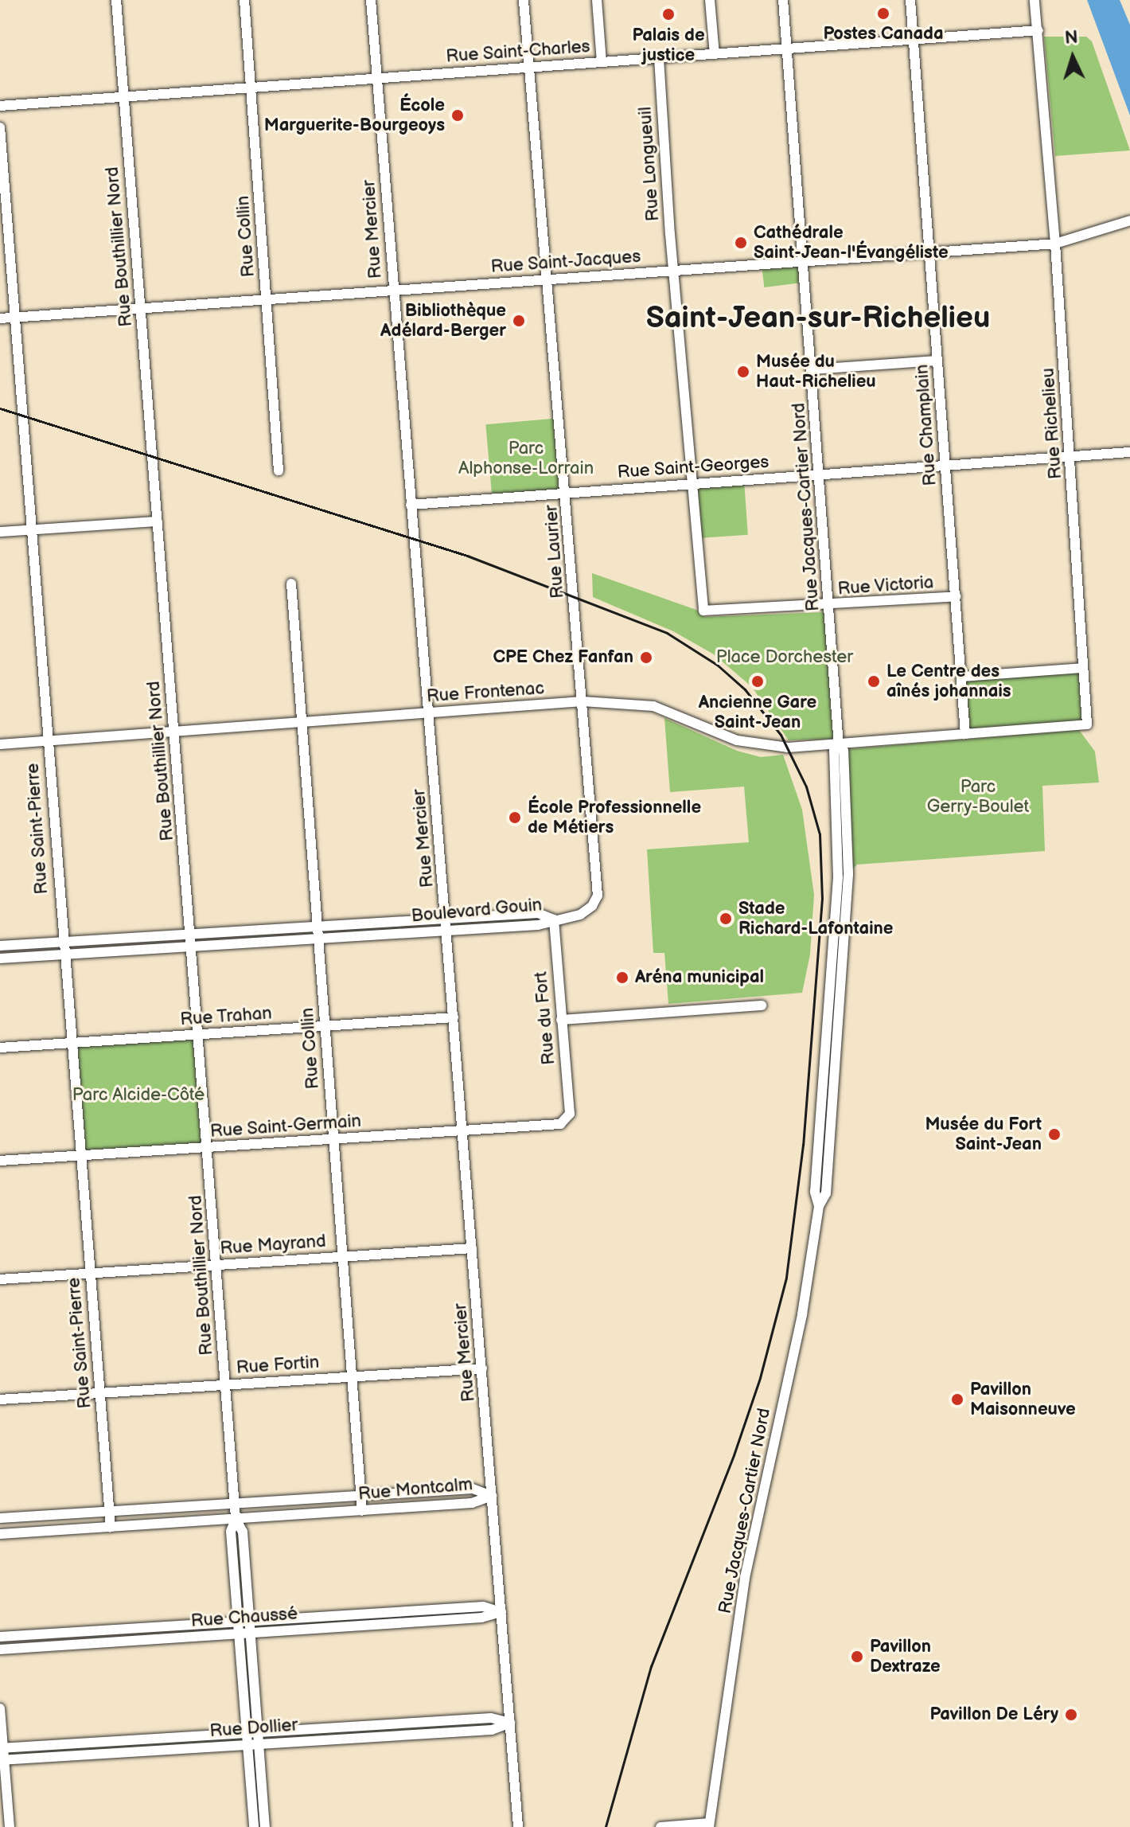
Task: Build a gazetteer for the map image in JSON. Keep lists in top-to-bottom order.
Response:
{
  "streets": {
    "street": [
      "Rue Saint-Charles",
      "Rue Longueuil",
      "Rue Mercier",
      "Rue Collin",
      "Rue Bouthillier Nord",
      "Rue Saint-Jacques",
      "Rue Richelieu",
      "Rue Champlain",
      "Rue Saint-Georges",
      "Rue Jacques-Cartier Nord",
      "Rue Laurier",
      "Rue Victoria",
      "Rue Frontenac",
      "Rue Saint-Pierre",
      "Boulevard Gouin",
      "Rue Trahan",
      "Rue du Fort",
      "Rue Saint-Germain",
      "Rue Mayrand",
      "Rue Fortin",
      "Rue Montcalm",
      "Rue Chaussé",
      "Rue Dollier"
    ]
  },
  "crossings": [
    ["Rue Saint-Charles", "Rue Longueuil"],
    ["Rue Saint-Charles", "Rue Mercier"],
    ["Rue Saint-Charles", "Rue Collin"],
    ["Rue Saint-Charles", "Rue Bouthillier Nord"],
    ["Rue Saint-Charles", "Rue Richelieu"],
    ["Rue Saint-Charles", "Rue Champlain"],
    ["Rue Saint-Charles", "Rue Jacques-Cartier Nord"],
    ["Rue Saint-Charles", "Rue Laurier"],
    ["Rue Longueuil", "Rue Saint-Jacques"],
    ["Rue Longueuil", "Rue Saint-Georges"],
    ["Rue Longueuil", "Rue Victoria"],
    ["Rue Mercier", "Rue Saint-Jacques"],
    ["Rue Mercier", "Rue Saint-Georges"],
    ["Rue Mercier", "Rue Frontenac"],
    ["Rue Mercier", "Boulevard Gouin"],
    ["Rue Mercier", "Rue Trahan"],
    ["Rue Mercier", "Rue Saint-Germain"],
    ["Rue Mercier", "Rue Mayrand"],
    ["Rue Mercier", "Rue Fortin"],
    ["Rue Mercier", "Rue Montcalm"],
    ["Rue Mercier", "Rue Chaussé"],
    ["Rue Mercier", "Rue Dollier"],
    ["Rue Collin", "Rue Saint-Jacques"],
    ["Rue Collin", "Rue Frontenac"],
    ["Rue Collin", "Boulevard Gouin"],
    ["Rue Collin", "Rue Trahan"],
    ["Rue Collin", "Rue Saint-Germain"],
    ["Rue Collin", "Rue Mayrand"],
    ["Rue Collin", "Rue Fortin"],
    ["Rue Collin", "Rue Montcalm"],
    ["Rue Bouthillier Nord", "Rue Saint-Jacques"],
    ["Rue Bouthillier Nord", "Rue Frontenac"],
    ["Rue Bouthillier Nord", "Boulevard Gouin"],
    ["Rue Bouthillier Nord", "Rue Trahan"],
    ["Rue Bouthillier Nord", "Rue Saint-Germain"],
    ["Rue Bouthillier Nord", "Rue Mayrand"],
    ["Rue Bouthillier Nord", "Rue Fortin"],
    ["Rue Bouthillier Nord", "Rue Montcalm"],
    ["Rue Bouthillier Nord", "Rue Chaussé"],
    ["Rue Bouthillier Nord", "Rue Dollier"],
    ["Rue Saint-Jacques", "Rue Richelieu"],
    ["Rue Saint-Jacques", "Rue Champlain"],
    ["Rue Saint-Jacques", "Rue Jacques-Cartier Nord"],
    ["Rue Saint-Jacques", "Rue Laurier"],
    ["Rue Saint-Jacques", "Rue Saint-Pierre"],
    ["Rue Richelieu", "Rue Champlain"],
    ["Rue Richelieu", "Rue Saint-Georges"],
    ["Rue Richelieu", "Rue Frontenac"],
    ["Rue Champlain", "Rue Saint-Georges"],
    ["Rue Champlain", "Rue Victoria"],
    ["Rue Champlain", "Rue Frontenac"],
    ["Rue Saint-Georges", "Rue Jacques-Cartier Nord"],
    ["Rue Saint-Georges", "Rue Laurier"],
    ["Rue Jacques-Cartier Nord", "Rue Victoria"],
    ["Rue Jacques-Cartier Nord", "Rue Frontenac"],
    ["Rue Laurier", "Rue Frontenac"],
    ["Rue Laurier", "Boulevard Gouin"],
    ["Rue Laurier", "Rue du Fort"],
    ["Rue Frontenac", "Rue Saint-Pierre"],
    ["Rue Saint-Pierre", "Boulevard Gouin"],
    ["Rue Saint-Pierre", "Rue Trahan"],
    ["Rue Saint-Pierre", "Rue Saint-Germain"],
    ["Rue Saint-Pierre", "Rue Mayrand"],
    ["Rue Saint-Pierre", "Rue Fortin"],
    ["Rue Saint-Pierre", "Rue Montcalm"],
    ["Boulevard Gouin", "Rue du Fort"],
    ["Rue du Fort", "Rue Saint-Germain"]
  ],
  "districts": ["Saint-Jean-sur-Richelieu"],
  "parks": [
    "Parc Alphonse-Lorrain",
    "Place Dorchester",
    "Parc Gerry-Boulet",
    "Parc Alcide-Côté"
  ],
  "places": [
    "Postes Canada",
    "Palais de justice",
    "École Marguerite-Bourgeoys",
    "Cathédrale Saint-Jean-l'Évangéliste",
    "Bibliothèque Adélard-Berger",
    "Musée du Haut-Richelieu",
    "CPE Chez Fanfan",
    "Ancienne Gare Saint-Jean",
    "Le Centre des aînés johannais",
    "École Professionnelle de Métiers",
    "Stade Richard-Lafontaine",
    "Aréna municipal",
    "Musée du Fort Saint-Jean",
    "Pavillon Maisonneuve",
    "Pavillon Dextraze",
    "Pavillon De Léry"
  ],
  "north": "top"
}
